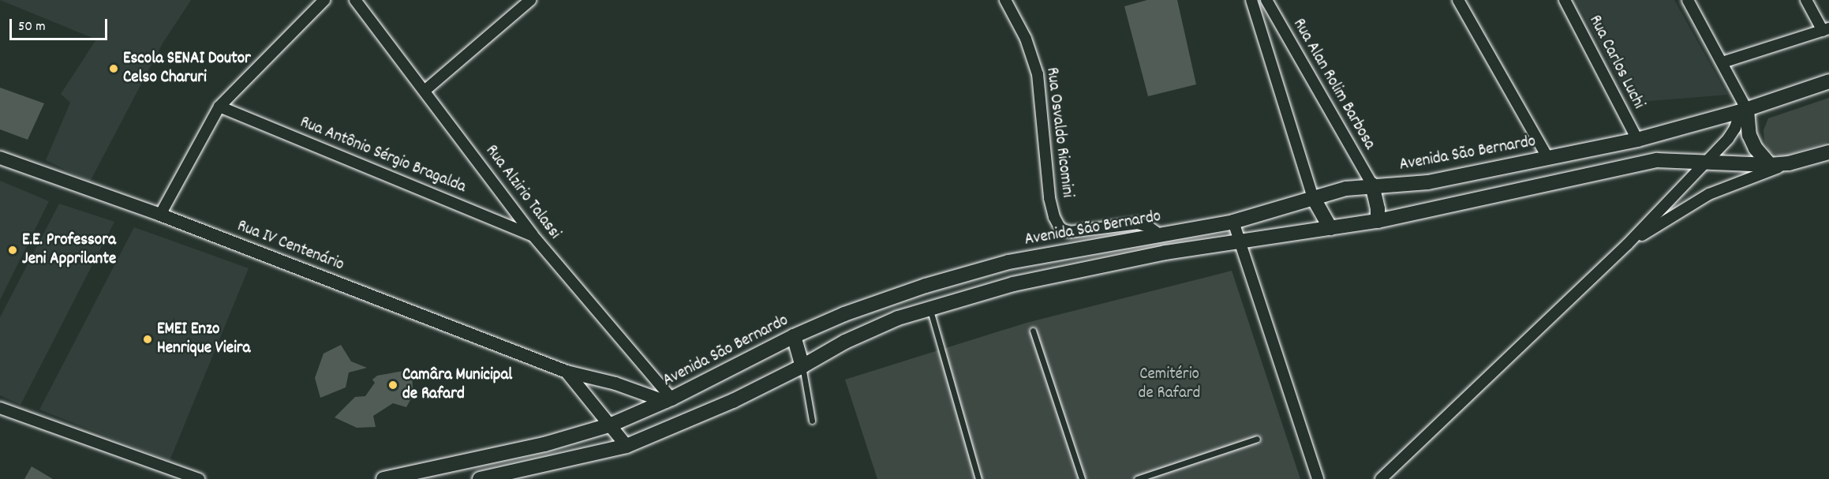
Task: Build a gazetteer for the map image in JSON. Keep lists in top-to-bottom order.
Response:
{
  "streets": {
    "main road": ["Avenida São Bernardo"],
    "street": [
      "Rua Carlos Luchi",
      "Rua Alan Rolim Barbosa",
      "Rua Osvaldo Ricomini",
      "Rua Antônio Sérgio Bragalda",
      "Rua Alzirio Talassi",
      "Rua IV Centenário"
    ]
  },
  "crossings": [
    ["Rua Carlos Luchi", "Avenida São Bernardo"],
    ["Rua Alan Rolim Barbosa", "Avenida São Bernardo"],
    ["Rua Osvaldo Ricomini", "Avenida São Bernardo"],
    ["Avenida São Bernardo", "Rua Alzirio Talassi"],
    ["Avenida São Bernardo", "Rua IV Centenário"],
    ["Rua Antônio Sérgio Bragalda", "Rua Alzirio Talassi"],
    ["Rua Alzirio Talassi", "Rua IV Centenário"]
  ],
  "parks": ["Cemitério de Rafard"],
  "places": [
    "Escola SENAI Doutor Celso Charuri",
    "E.E. Professora Jeni Apprilante",
    "EMEI Enzo Henrique Vieira",
    "Camâra Municipal de Rafard"
  ],
  "scale_bar": "50 m"
}
